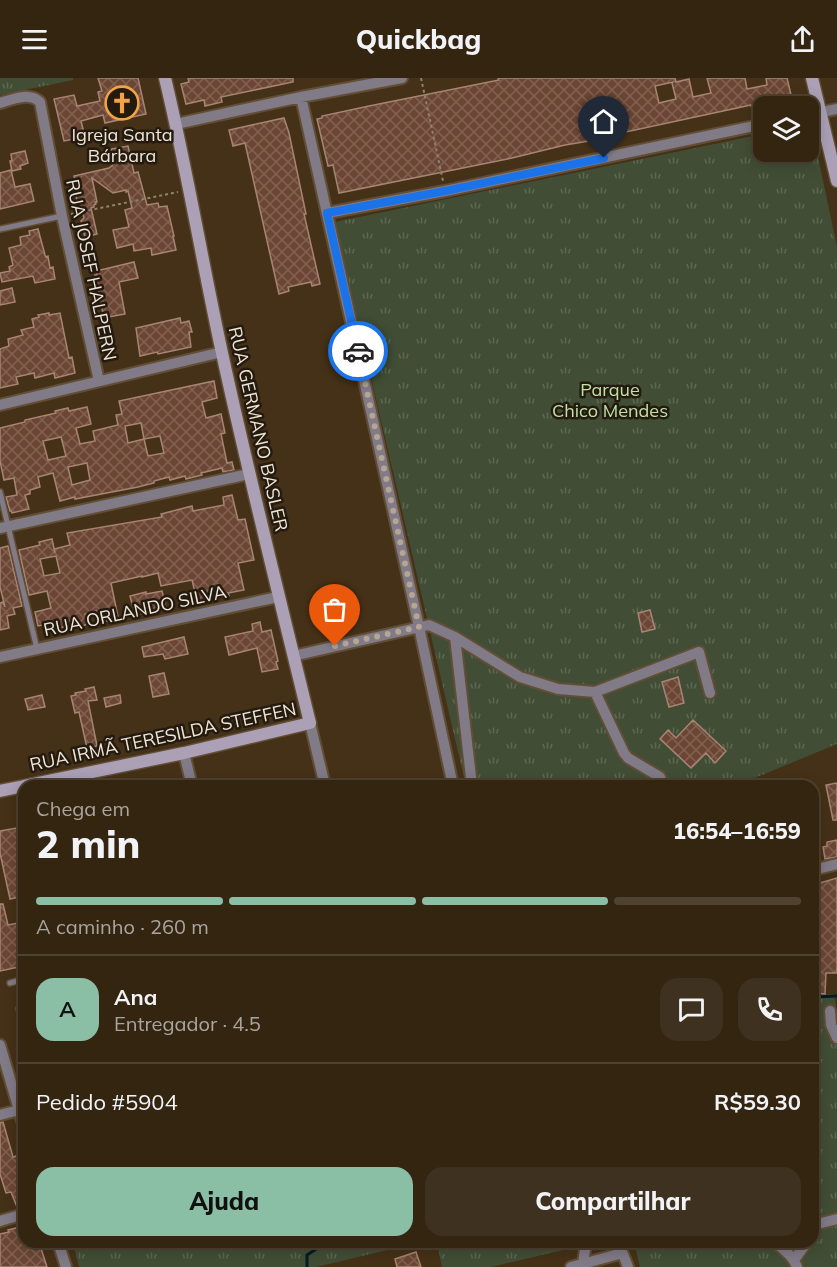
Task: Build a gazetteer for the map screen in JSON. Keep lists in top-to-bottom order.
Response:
{
  "streets": {
    "street": [
      "RUA JOSEF HALPERN",
      "RUA GERMANO BASLER",
      "RUA ORLANDO SILVA",
      "RUA IRMÃ TERESILDA STEFFEN"
    ]
  },
  "crossings": [
    ["RUA GERMANO BASLER", "RUA ORLANDO SILVA"],
    ["RUA GERMANO BASLER", "RUA IRMÃ TERESILDA STEFFEN"]
  ],
  "parks": ["Parque Chico Mendes"],
  "places": {
    "church": ["Igreja Santa Bárbara"]
  },
  "page": {
    "header": "Quickbag",
    "heading": ["2 min", "Chega em", "16:54–16:59"],
    "panel": [
      "Ana",
      "Entregador · 4.5",
      "Pedido #5904",
      "R$59.30"
    ],
    "bar": "A caminho · 260 m",
    "round": "A",
    "buttons": ["Ajuda", "Compartilhar"]
  }
}
